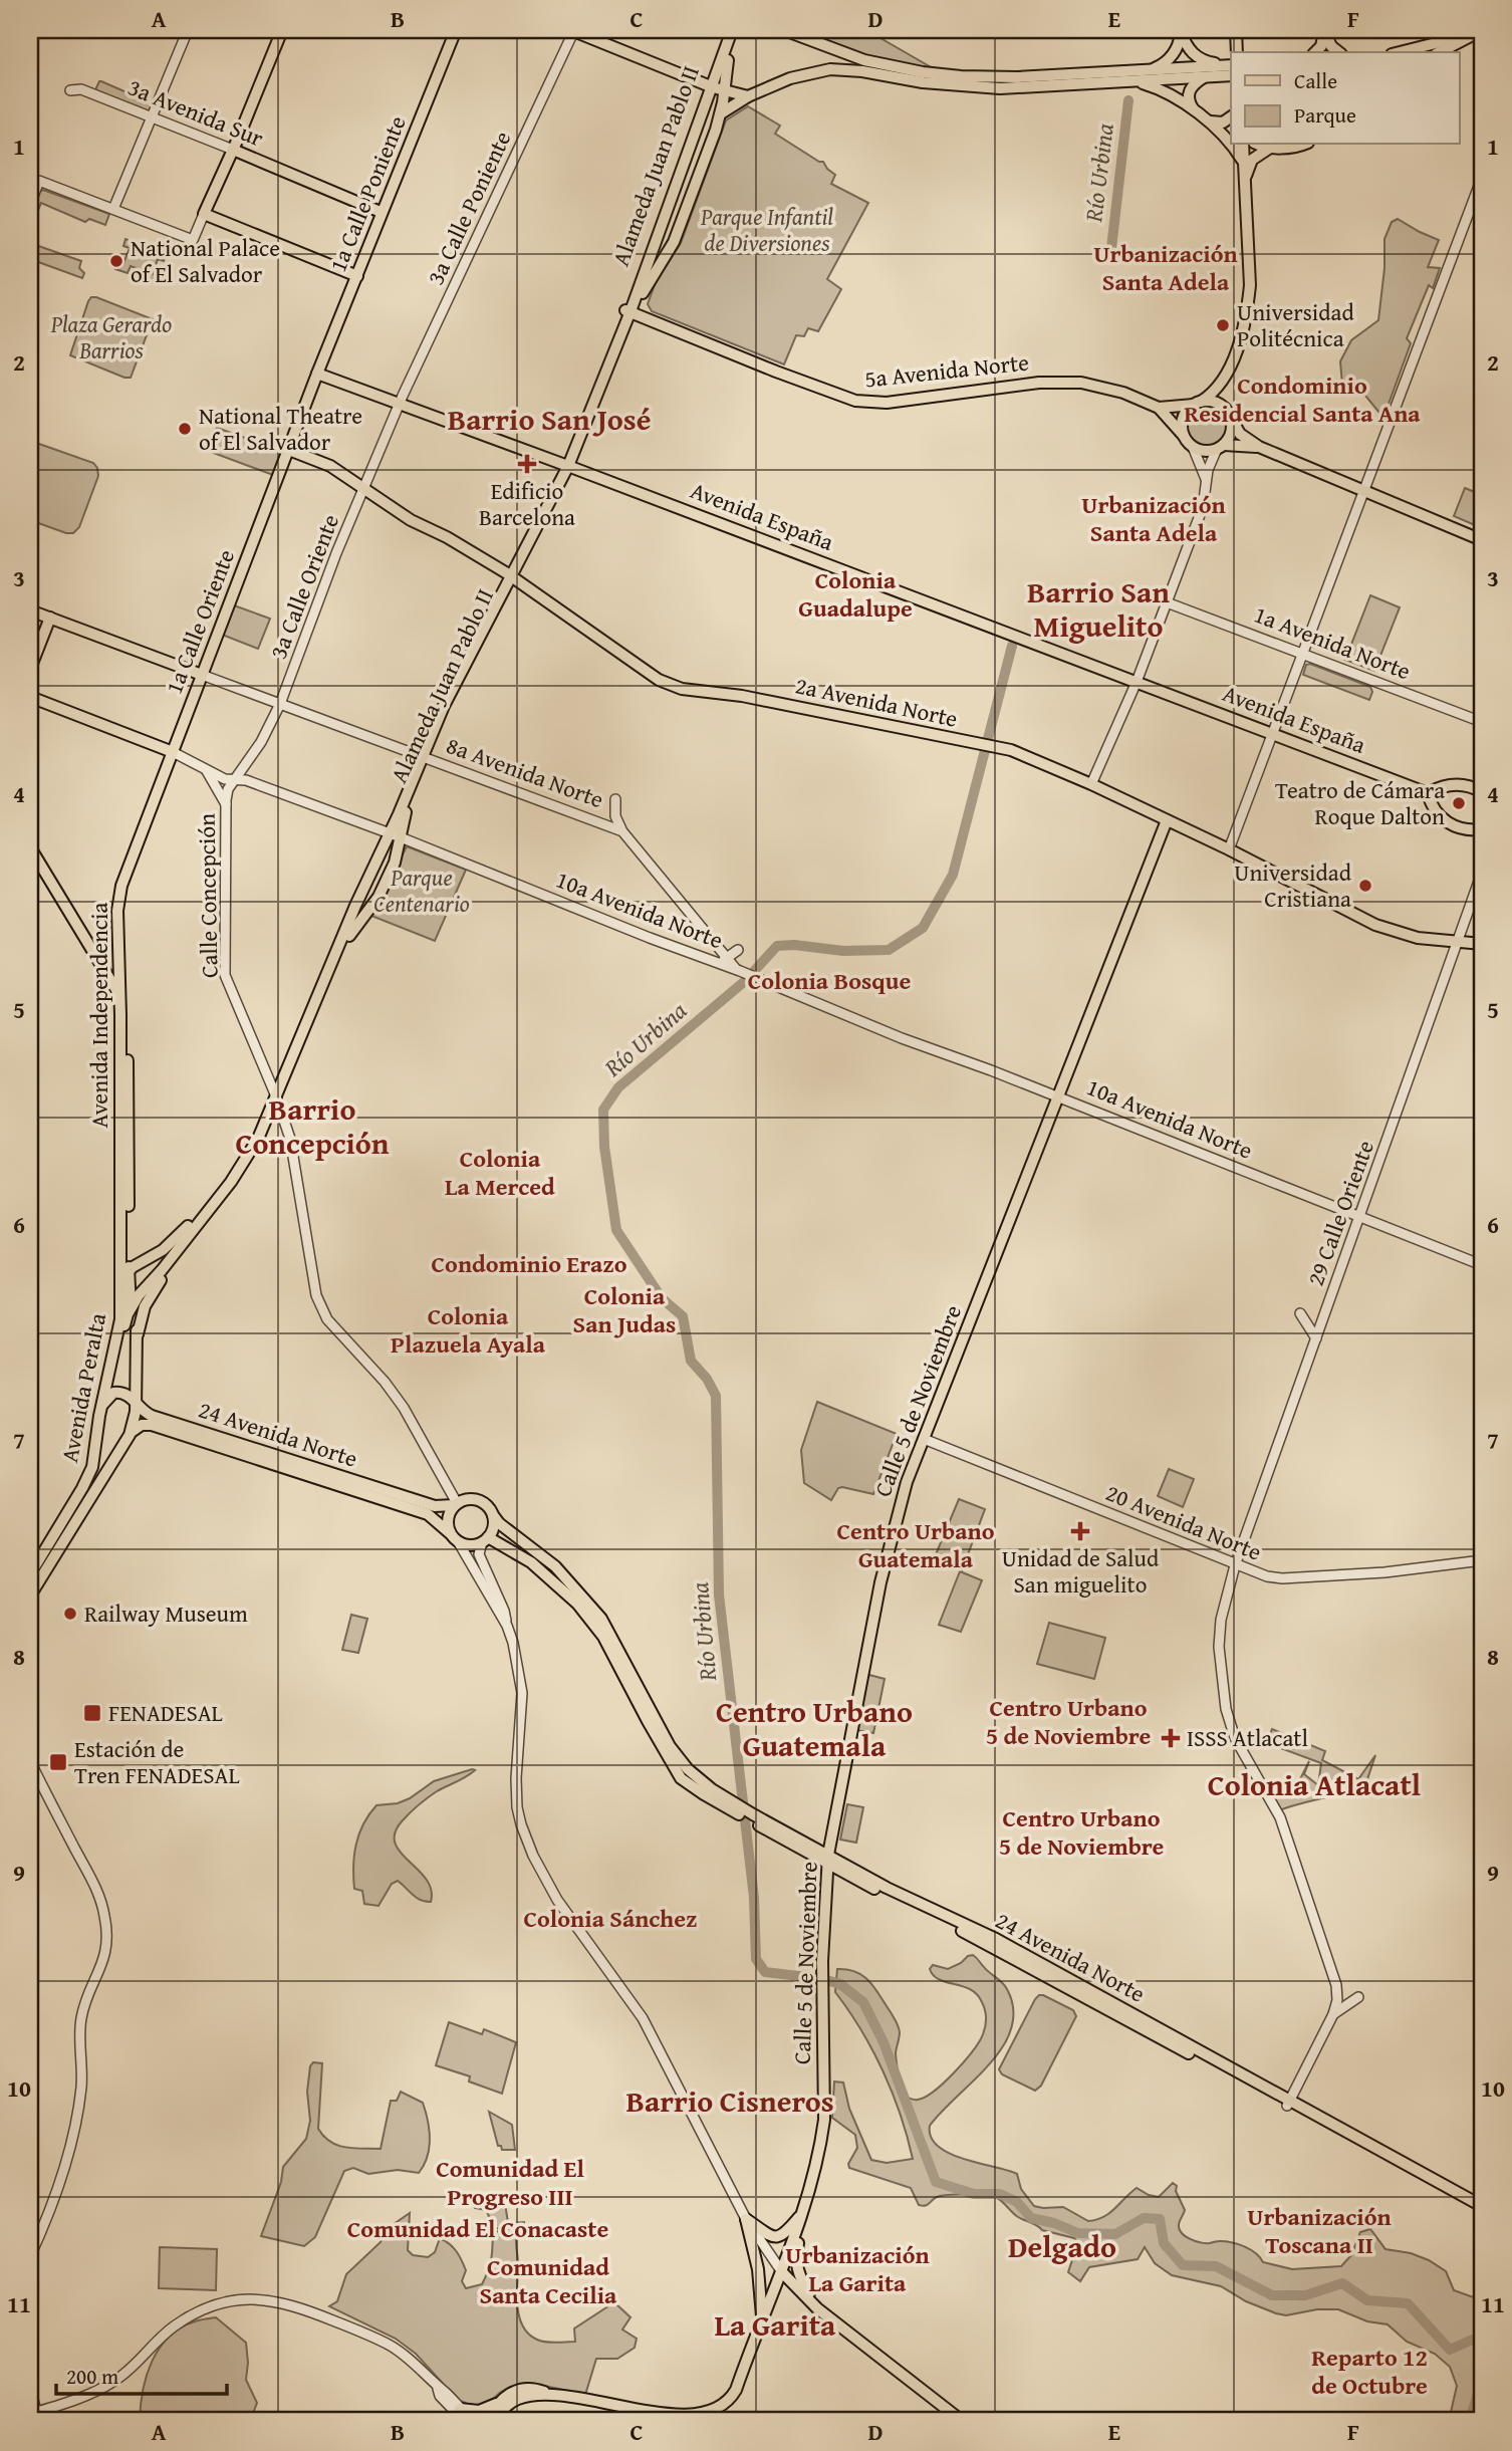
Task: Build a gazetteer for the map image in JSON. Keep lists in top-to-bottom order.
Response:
{
  "streets": {
    "main road": [
      "3a Avenida Sur",
      "Alameda Juan Pablo II",
      "1a Calle Poniente",
      "5a Avenida Norte",
      "Avenida España",
      "1a Calle Oriente",
      "2a Avenida Norte",
      "8a Avenida Norte",
      "10a Avenida Norte",
      "Avenida Independencia",
      "Avenida Peralta",
      "Calle 5 de Noviembre",
      "24 Avenida Norte"
    ],
    "street": [
      "3a Calle Poniente",
      "3a Calle Oriente",
      "1a Avenida Norte",
      "Calle Concepción",
      "29 Calle Oriente",
      "20 Avenida Norte"
    ]
  },
  "crossings": [
    ["3a Avenida Sur", "1a Calle Poniente"],
    ["Alameda Juan Pablo II", "5a Avenida Norte"],
    ["Alameda Juan Pablo II", "Avenida España"],
    ["Alameda Juan Pablo II", "2a Avenida Norte"],
    ["Alameda Juan Pablo II", "8a Avenida Norte"],
    ["Alameda Juan Pablo II", "Calle Concepción"],
    ["Alameda Juan Pablo II", "10a Avenida Norte"],
    ["Alameda Juan Pablo II", "Avenida Independencia"],
    ["Alameda Juan Pablo II", "Avenida Peralta"],
    ["1a Calle Poniente", "Avenida España"],
    ["1a Calle Poniente", "1a Calle Oriente"],
    ["3a Calle Poniente", "Avenida España"],
    ["3a Calle Poniente", "3a Calle Oriente"],
    ["Avenida España", "3a Calle Oriente"],
    ["Avenida España", "1a Calle Oriente"],
    ["3a Calle Oriente", "2a Avenida Norte"],
    ["3a Calle Oriente", "8a Avenida Norte"],
    ["3a Calle Oriente", "Calle Concepción"],
    ["3a Calle Oriente", "10a Avenida Norte"],
    ["1a Calle Oriente", "2a Avenida Norte"],
    ["1a Calle Oriente", "8a Avenida Norte"],
    ["1a Calle Oriente", "10a Avenida Norte"],
    ["1a Calle Oriente", "Avenida Independencia"],
    ["2a Avenida Norte", "29 Calle Oriente"],
    ["2a Avenida Norte", "Calle 5 de Noviembre"],
    ["8a Avenida Norte", "10a Avenida Norte"],
    ["Calle Concepción", "10a Avenida Norte"],
    ["Calle Concepción", "24 Avenida Norte"],
    ["10a Avenida Norte", "29 Calle Oriente"],
    ["10a Avenida Norte", "Calle 5 de Noviembre"],
    ["Avenida Independencia", "Avenida Peralta"],
    ["29 Calle Oriente", "20 Avenida Norte"],
    ["Avenida Peralta", "24 Avenida Norte"],
    ["Calle 5 de Noviembre", "24 Avenida Norte"],
    ["Calle 5 de Noviembre", "20 Avenida Norte"]
  ],
  "districts": [
    "Urbanización Santa Adela",
    "Condominio Residencial Santa Ana",
    "Barrio San José",
    "Urbanización Santa Adela",
    "Colonia Guadalupe",
    "Barrio San Miguelito",
    "Colonia Bosque",
    "Barrio Concepción",
    "Colonia La Merced",
    "Condominio Erazo",
    "Colonia San Judas",
    "Colonia Plazuela Ayala",
    "Centro Urbano Guatemala",
    "Centro Urbano 5 de Noviembre",
    "Centro Urbano Guatemala",
    "Colonia Atlacatl",
    "Centro Urbano 5 de Noviembre",
    "Colonia Sánchez",
    "Barrio Cisneros",
    "Comunidad El Progreso III",
    "Urbanización Toscana II",
    "Comunidad El Conacaste",
    "Delgado",
    "Urbanización La Garita",
    "Comunidad Santa Cecilia",
    "La Garita",
    "Reparto 12 de Octubre"
  ],
  "water": ["Río Urbina"],
  "parks": ["Parque Infantil de Diversiones", "Plaza Gerardo Barrios", "Parque Centenario"],
  "places": {
    "other": [
      "National Palace of El Salvador",
      "Universidad Politécnica",
      "National Theatre of El Salvador",
      "Teatro de Cámara Roque Dalton",
      "Universidad Cristiana",
      "Railway Museum"
    ],
    "health": ["Edificio Barcelona", "Unidad de Salud San miguelito", "ISSS Atlacatl"],
    "transit": ["FENADESAL", "Estación de Tren FENADESAL"]
  },
  "legend": ["Calle", "Parque"],
  "scale_bar": "200 m",
  "grid": {
    "columns": [
      "A",
      "B",
      "C",
      "D",
      "E",
      "F"
    ],
    "rows": [
      "1",
      "2",
      "3",
      "4",
      "5",
      "6",
      "7",
      "8",
      "9",
      "10",
      "11"
    ]
  }
}
